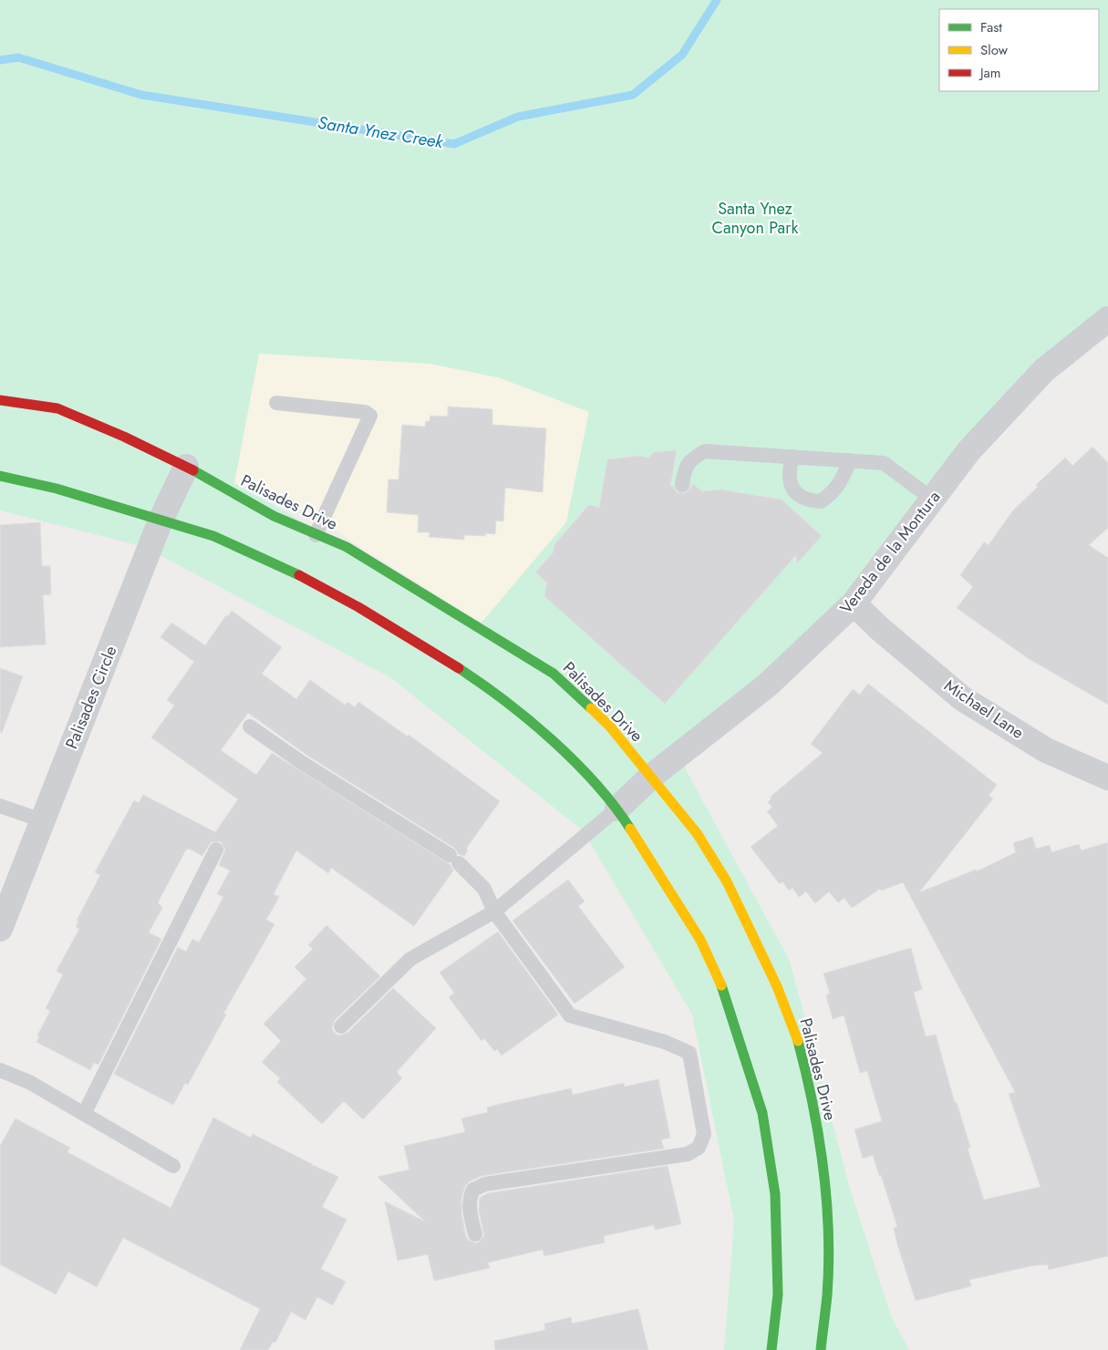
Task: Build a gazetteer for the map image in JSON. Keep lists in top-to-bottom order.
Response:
{
  "streets": {
    "street": [
      "Palisades Drive",
      "Vereda de la Montura",
      "Palisades Circle",
      "Michael Lane"
    ]
  },
  "crossings": [
    ["Palisades Drive", "Vereda de la Montura"],
    ["Palisades Drive", "Palisades Circle"],
    ["Vereda de la Montura", "Michael Lane"]
  ],
  "water": ["Santa Ynez Creek"],
  "parks": ["Santa Ynez Canyon Park"],
  "legend": ["Fast", "Slow", "Jam"]
}
